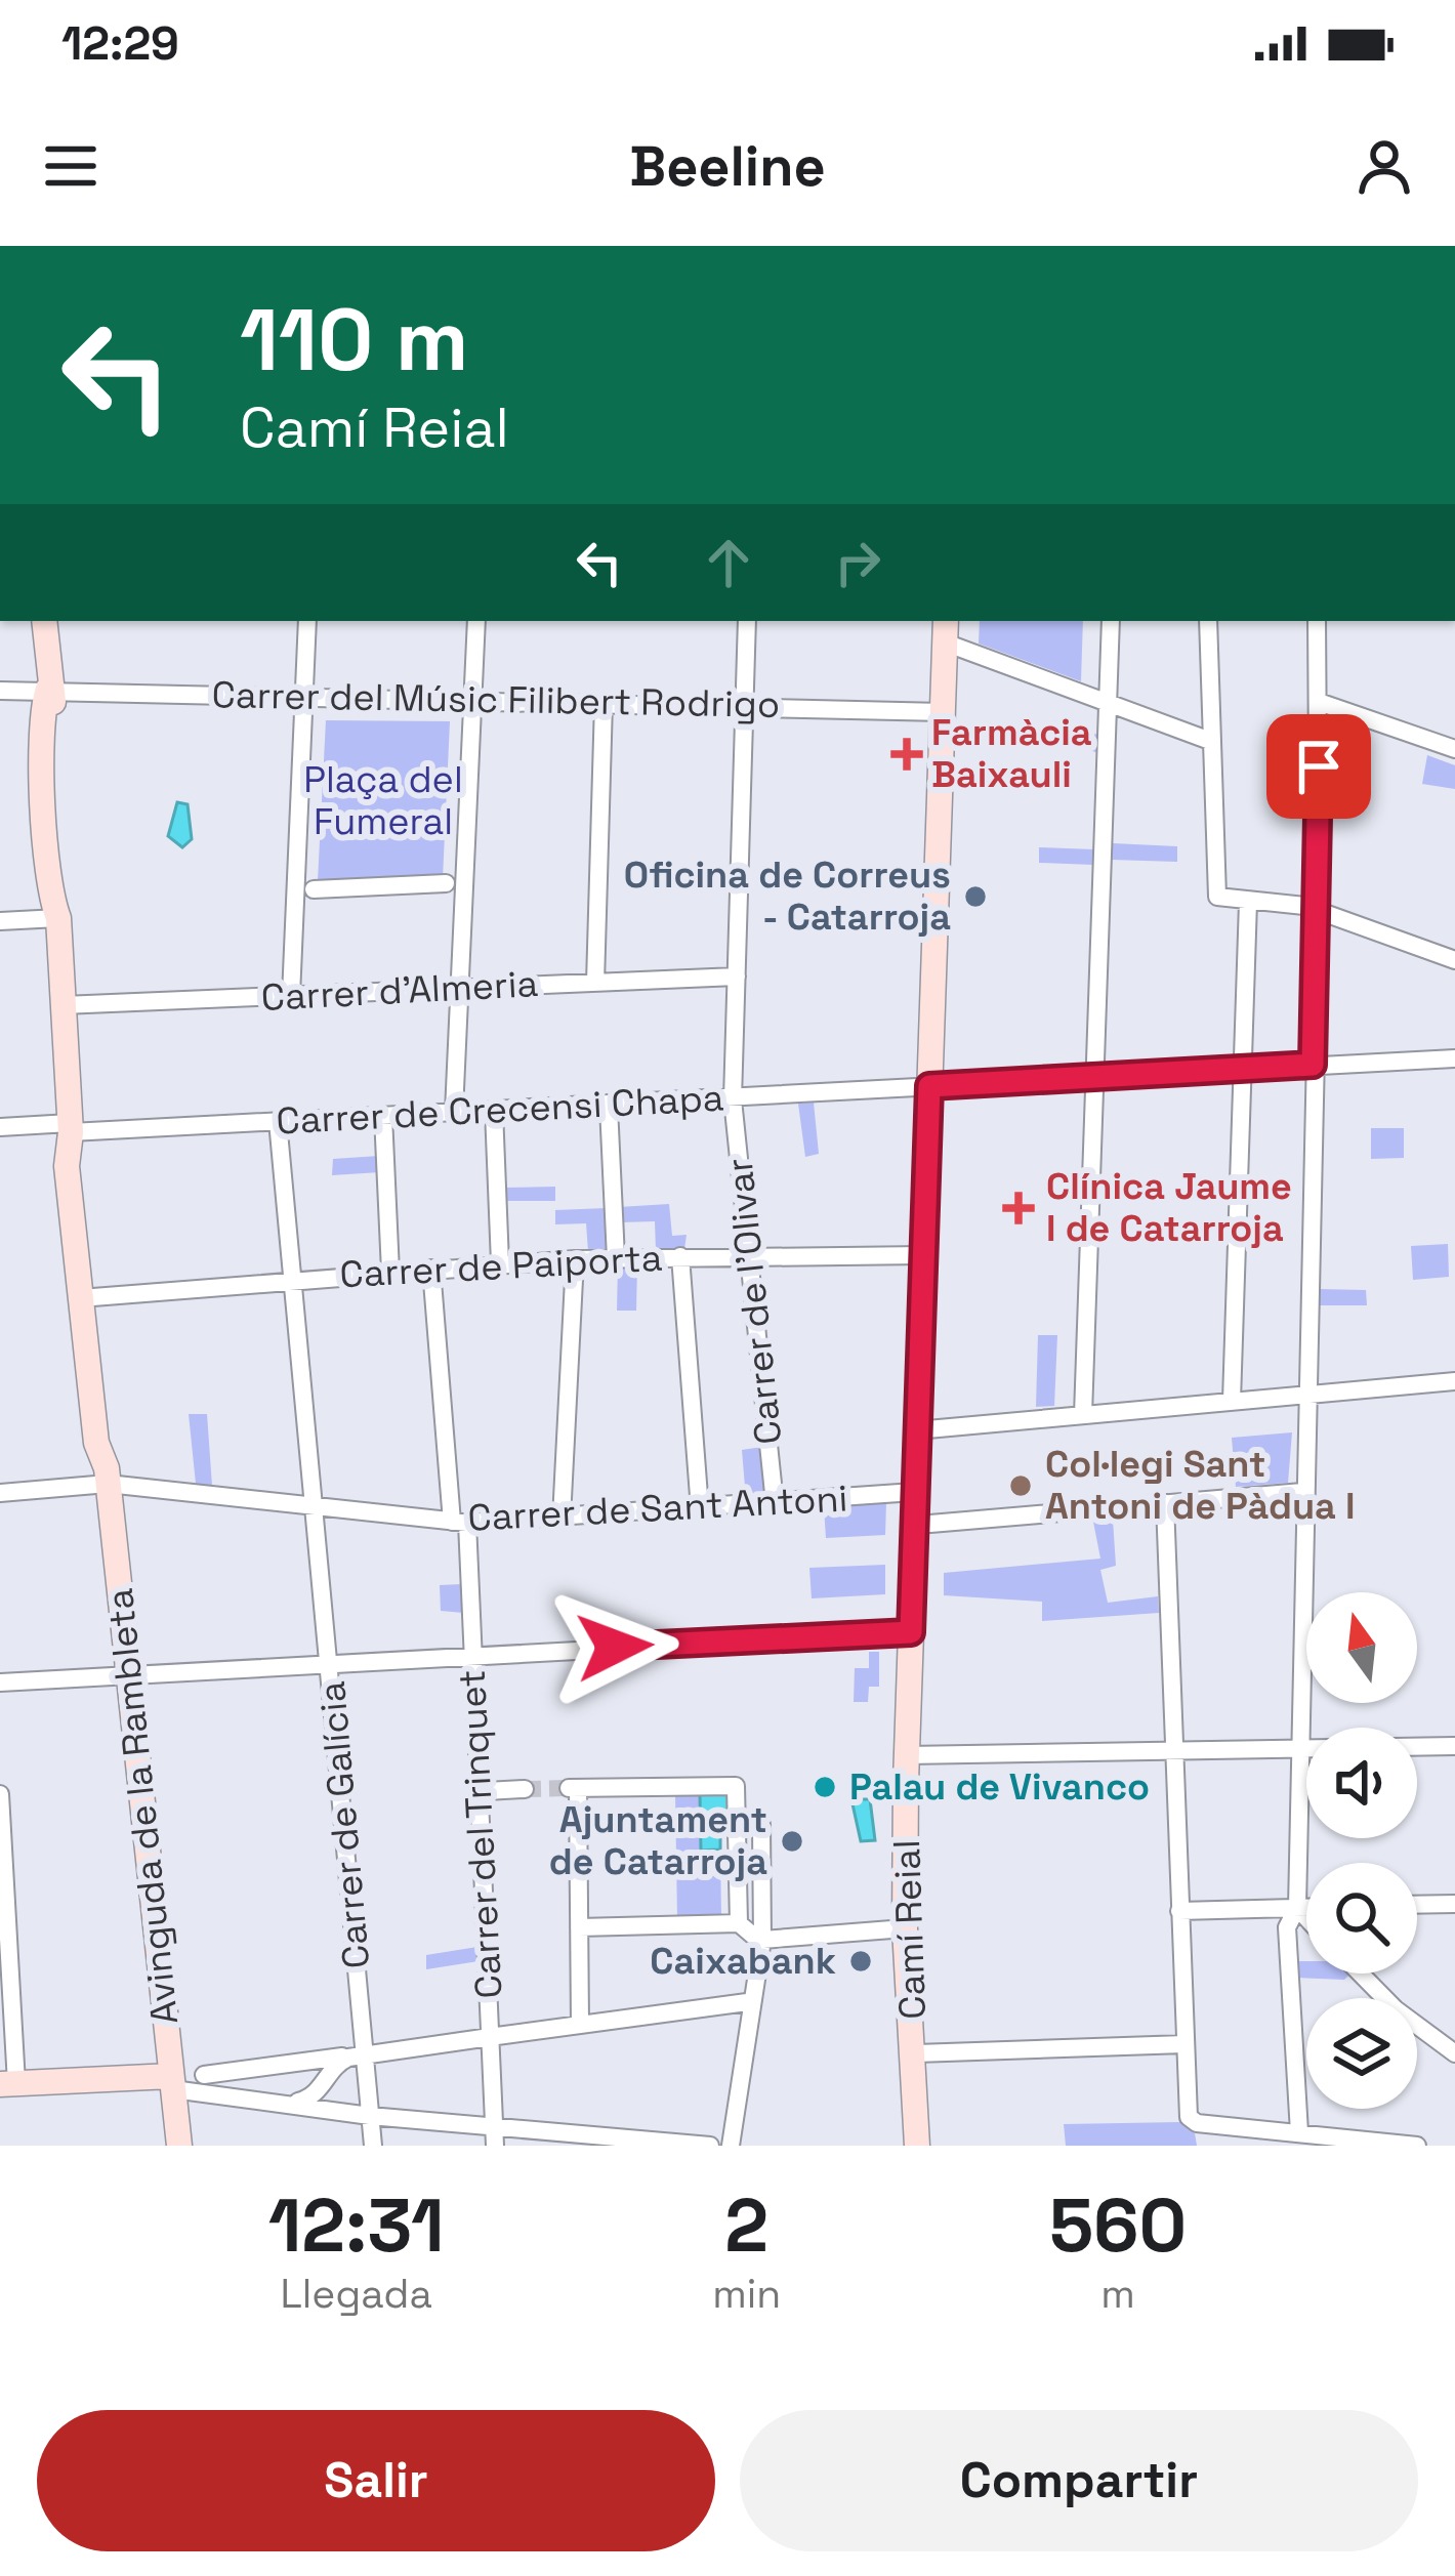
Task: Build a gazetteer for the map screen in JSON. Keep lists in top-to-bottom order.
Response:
{
  "streets": {
    "street": [
      "Carrer del Músic Filibert Rodrigo",
      "Carrer d'Almeria",
      "Carrer de Crecensi Chapa",
      "Carrer de Paiporta",
      "Carrer de l'Olivar",
      "Carrer de Sant Antoni",
      "Avinguda de la Rambleta",
      "Carrer de Galícia",
      "Carrer del Trinquet",
      "Camí Reial"
    ]
  },
  "crossings": [
    ["Carrer del Músic Filibert Rodrigo", "Carrer de l'Olivar"],
    ["Carrer del Músic Filibert Rodrigo", "Avinguda de la Rambleta"],
    ["Carrer del Músic Filibert Rodrigo", "Camí Reial"],
    ["Carrer d'Almeria", "Carrer de l'Olivar"],
    ["Carrer d'Almeria", "Avinguda de la Rambleta"],
    ["Carrer de Crecensi Chapa", "Carrer de l'Olivar"],
    ["Carrer de Crecensi Chapa", "Avinguda de la Rambleta"],
    ["Carrer de Crecensi Chapa", "Carrer de Galícia"],
    ["Carrer de Crecensi Chapa", "Camí Reial"],
    ["Carrer de Paiporta", "Carrer de l'Olivar"],
    ["Carrer de Paiporta", "Avinguda de la Rambleta"],
    ["Carrer de Paiporta", "Carrer de Galícia"],
    ["Carrer de Paiporta", "Carrer del Trinquet"],
    ["Carrer de Paiporta", "Camí Reial"],
    ["Carrer de l'Olivar", "Carrer de Sant Antoni"],
    ["Carrer de Sant Antoni", "Avinguda de la Rambleta"],
    ["Carrer de Sant Antoni", "Carrer de Galícia"],
    ["Carrer de Sant Antoni", "Carrer del Trinquet"],
    ["Carrer de Sant Antoni", "Camí Reial"]
  ],
  "parks": ["Plaça del Fumeral"],
  "places": {
    "health": ["Farmàcia Baixauli", "Clínica Jaume I de Catarroja"],
    "other": [
      "Oficina de Correus - Catarroja",
      "Col·legi Sant Antoni de Pàdua I",
      "Palau de Vivanco",
      "Ajuntament de Catarroja",
      "Caixabank"
    ]
  },
  "north": "top",
  "page": {
    "status": "12:29",
    "header": "Beeline",
    "turn": ["110 m", "Camí Reial"],
    "eta": [
      "12:31",
      "Llegada",
      "2",
      "min",
      "560",
      "m"
    ],
    "buttons": ["Salir", "Compartir"]
  }
}
